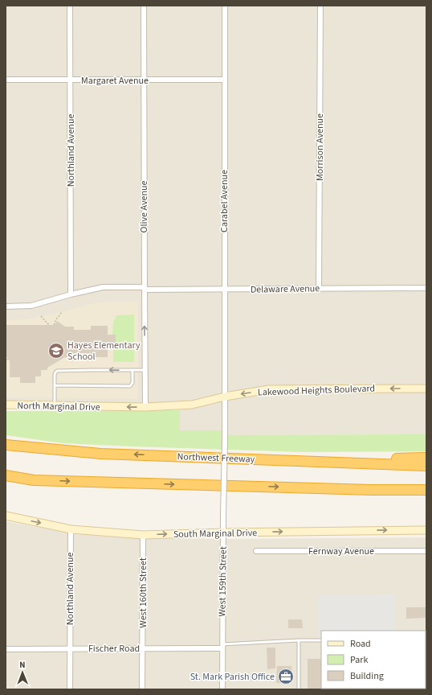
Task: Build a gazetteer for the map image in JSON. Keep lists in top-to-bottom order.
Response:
{
  "streets": {
    "highway": ["Northwest Freeway"],
    "main road": ["Lakewood Heights Boulevard", "North Marginal Drive", "South Marginal Drive"],
    "street": [
      "Margaret Avenue",
      "Morrison Avenue",
      "Northland Avenue",
      "Carabel Avenue",
      "Olive Avenue",
      "Delaware Avenue",
      "Fernway Avenue",
      "West 159th Street",
      "West 160th Street",
      "Fischer Road"
    ]
  },
  "crossings": [
    ["Margaret Avenue", "Northland Avenue"],
    ["Margaret Avenue", "Carabel Avenue"],
    ["Margaret Avenue", "Olive Avenue"],
    ["Morrison Avenue", "Delaware Avenue"],
    ["Northland Avenue", "Delaware Avenue"],
    ["Northland Avenue", "South Marginal Drive"],
    ["Northland Avenue", "Fischer Road"],
    ["Carabel Avenue", "Delaware Avenue"],
    ["Carabel Avenue", "Lakewood Heights Boulevard"],
    ["Carabel Avenue", "West 159th Street"],
    ["Olive Avenue", "Delaware Avenue"],
    ["Olive Avenue", "Lakewood Heights Boulevard"],
    ["Lakewood Heights Boulevard", "North Marginal Drive"],
    ["Lakewood Heights Boulevard", "West 159th Street"],
    ["South Marginal Drive", "West 159th Street"],
    ["South Marginal Drive", "West 160th Street"],
    ["West 159th Street", "Fischer Road"],
    ["West 160th Street", "Fischer Road"]
  ],
  "one_way": ["Lakewood Heights Boulevard", "South Marginal Drive"],
  "places": {
    "school or university": ["Hayes Elementary School"],
    "office": ["St. Mark Parish Office"]
  },
  "legend": ["Road", "Park", "Building"],
  "north": "top"
}
